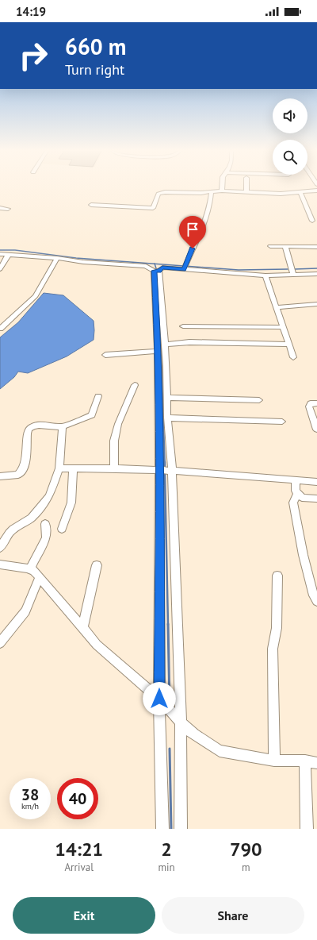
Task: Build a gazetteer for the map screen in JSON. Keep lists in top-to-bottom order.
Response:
{
  "page": {
    "status": "14:19",
    "turn": ["660 m", "Turn right"],
    "speed": "38 km/h",
    "limit": "40",
    "eta": [
      "14:21",
      "Arrival",
      "2",
      "min",
      "790",
      "m"
    ],
    "buttons": ["Exit", "Share"]
  }
}
